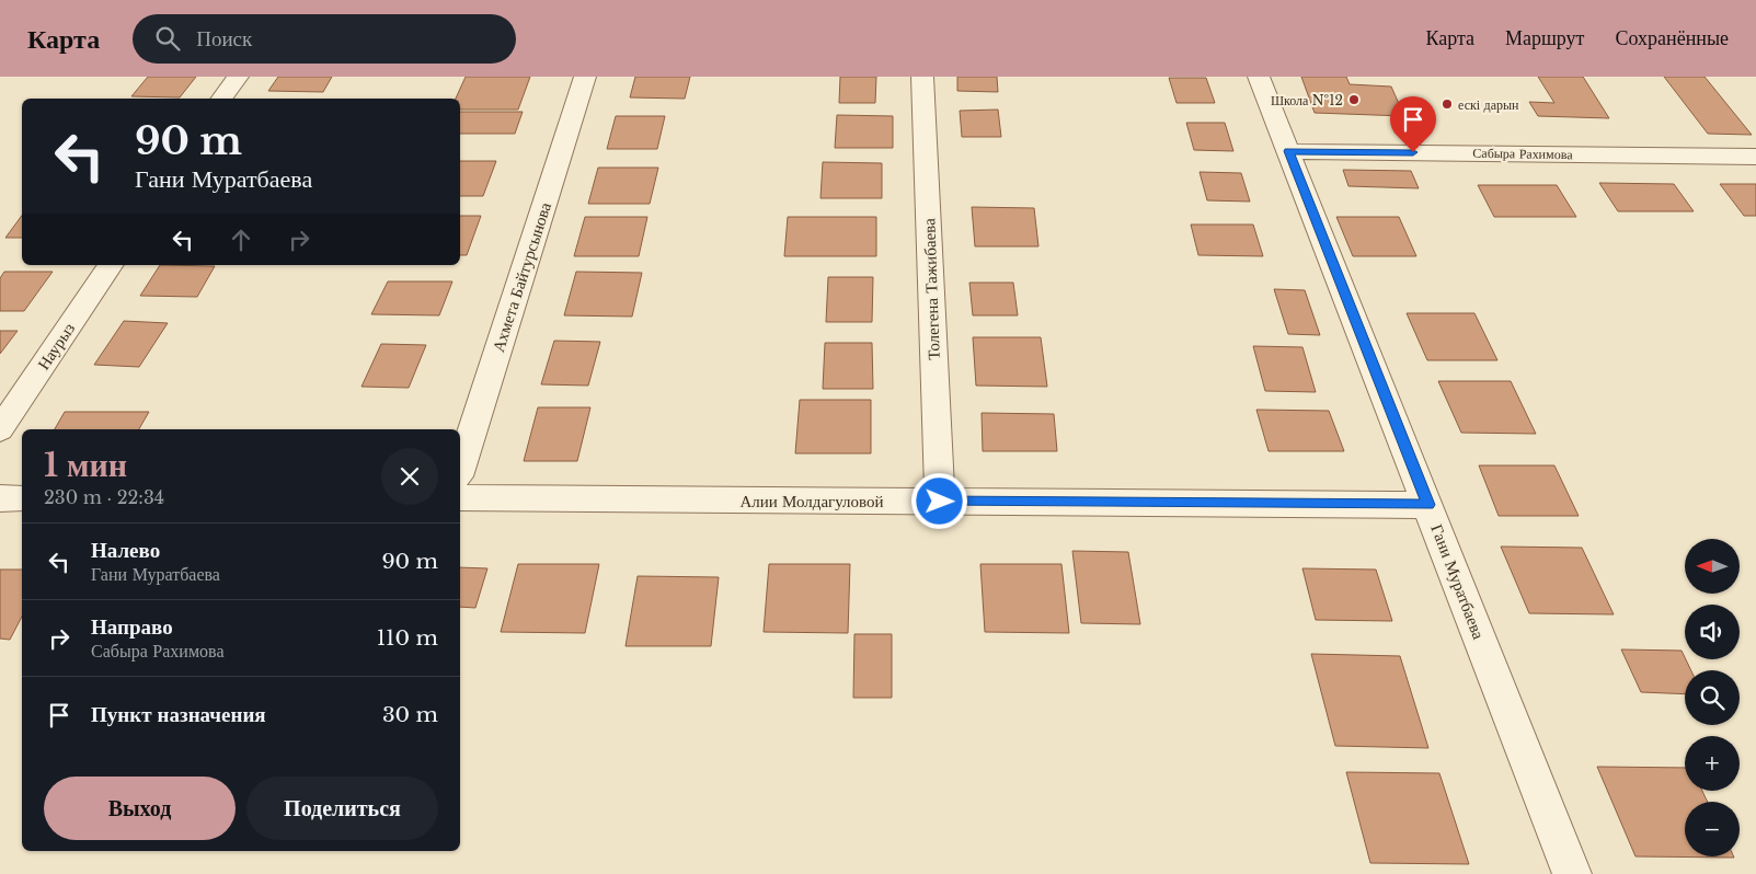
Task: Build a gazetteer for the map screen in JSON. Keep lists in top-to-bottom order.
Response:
{
  "streets": {
    "street": [
      "Сабыра Рахимова",
      "Ахмета Байтурсынова",
      "Толегена Тажибаева",
      "Наурыз",
      "Алии Молдагуловой",
      "Гани Муратбаева"
    ]
  },
  "crossings": [
    ["Сабыра Рахимова", "Гани Муратбаева"],
    ["Толегена Тажибаева", "Алии Молдагуловой"],
    ["Алии Молдагуловой", "Гани Муратбаева"]
  ],
  "places": ["Школа №12", "ескі дарын"],
  "north": "left",
  "page": {
    "header": "Карта",
    "search": "Поиск",
    "nav": ["Карта", "Маршрут", "Сохранённые"],
    "turn": ["90 m", "Гани Муратбаева"],
    "heading": ["1 мин", "230 m · 22:34"],
    "list": [
      {
        "name": "Налево",
        "note": "Гани Муратбаева",
        "value": "90 m"
      },
      {
        "name": "Направо",
        "note": "Сабыра Рахимова",
        "value": "110 m"
      },
      {
        "name": "Пункт назначения",
        "value": "30 m"
      }
    ],
    "map_buttons": ["+", "−"],
    "buttons": ["Выход", "Поделиться"]
  }
}
